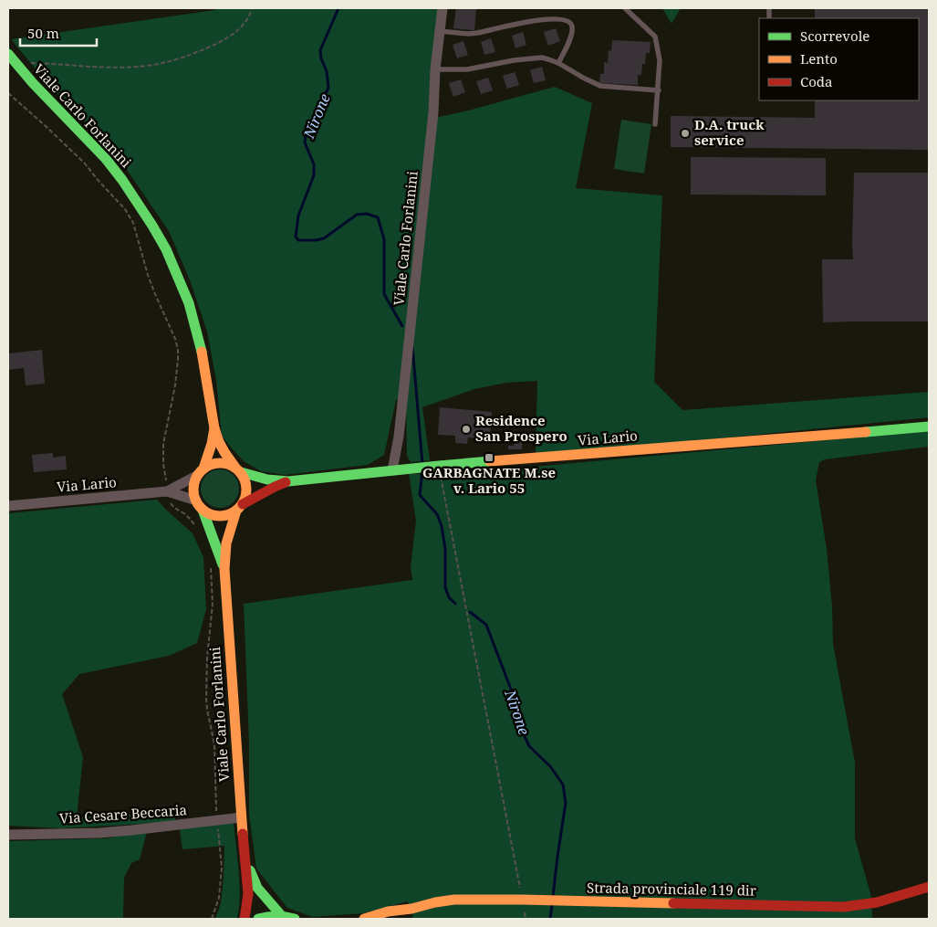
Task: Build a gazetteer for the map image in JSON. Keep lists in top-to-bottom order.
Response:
{
  "streets": {
    "street": [
      "Viale Carlo Forlanini",
      "Via Lario",
      "Via Cesare Beccaria",
      "Strada provinciale 119 dir"
    ]
  },
  "crossings": [
    ["Viale Carlo Forlanini", "Via Lario"],
    ["Viale Carlo Forlanini", "Via Cesare Beccaria"]
  ],
  "water": ["Nirone"],
  "places": {
    "other": ["D.A. truck service", "Residence San Prospero"],
    "transit": ["GARBAGNATE M.se v. Lario 55"]
  },
  "legend": ["Scorrevole", "Lento", "Coda"],
  "scale_bar": "50 m"
}
